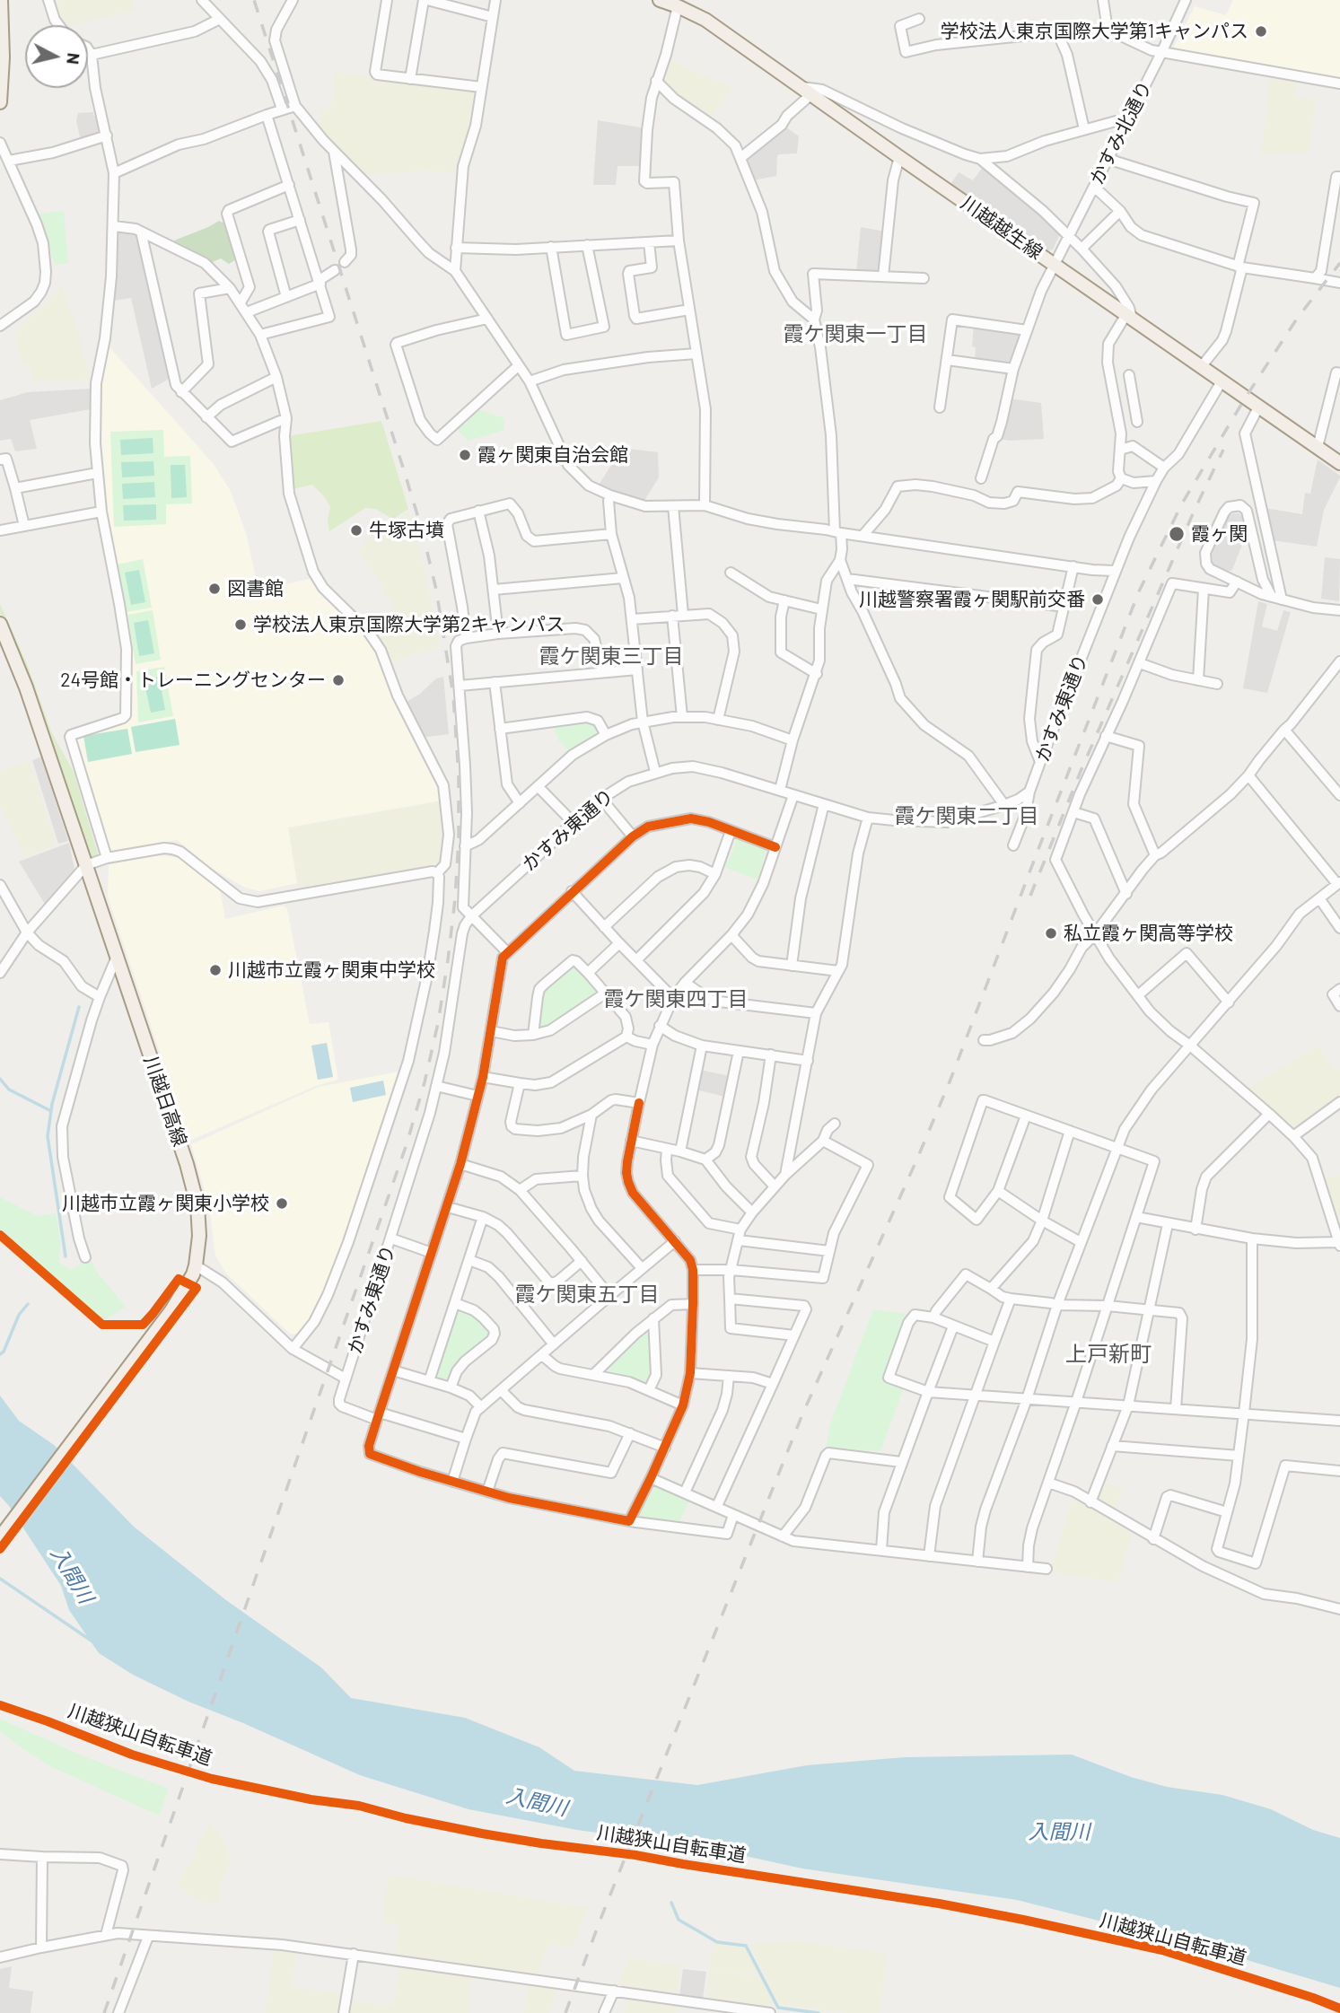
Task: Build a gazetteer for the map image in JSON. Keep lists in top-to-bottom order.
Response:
{
  "streets": {
    "main road": ["川越越生線", "川越日高線"],
    "street": ["かすみ北通り", "かすみ東通り"],
    "cycle path": ["川越狭山自転車道"]
  },
  "crossings": [
    ["かすみ北通り", "川越越生線"],
    ["川越越生線", "かすみ東通り"],
    ["かすみ東通り", "川越日高線"]
  ],
  "districts": [
    "霞ケ関東一丁目",
    "霞ケ関東三丁目",
    "霞ケ関東二丁目",
    "霞ケ関東四丁目",
    "霞ケ関東五丁目",
    "上戸新町"
  ],
  "water": ["入間川"],
  "places": [
    "学校法人東京国際大学第1キャンパス",
    "霞ヶ関東自治会館",
    "牛塚古墳",
    "霞ヶ関",
    "図書館",
    "川越警察署霞ヶ関駅前交番",
    "学校法人東京国際大学第2キャンパス",
    "24号館・トレーニングセンター",
    "私立霞ヶ関高等学校",
    "川越市立霞ヶ関東中学校",
    "川越市立霞ヶ関東小学校"
  ],
  "north": "right"
}
